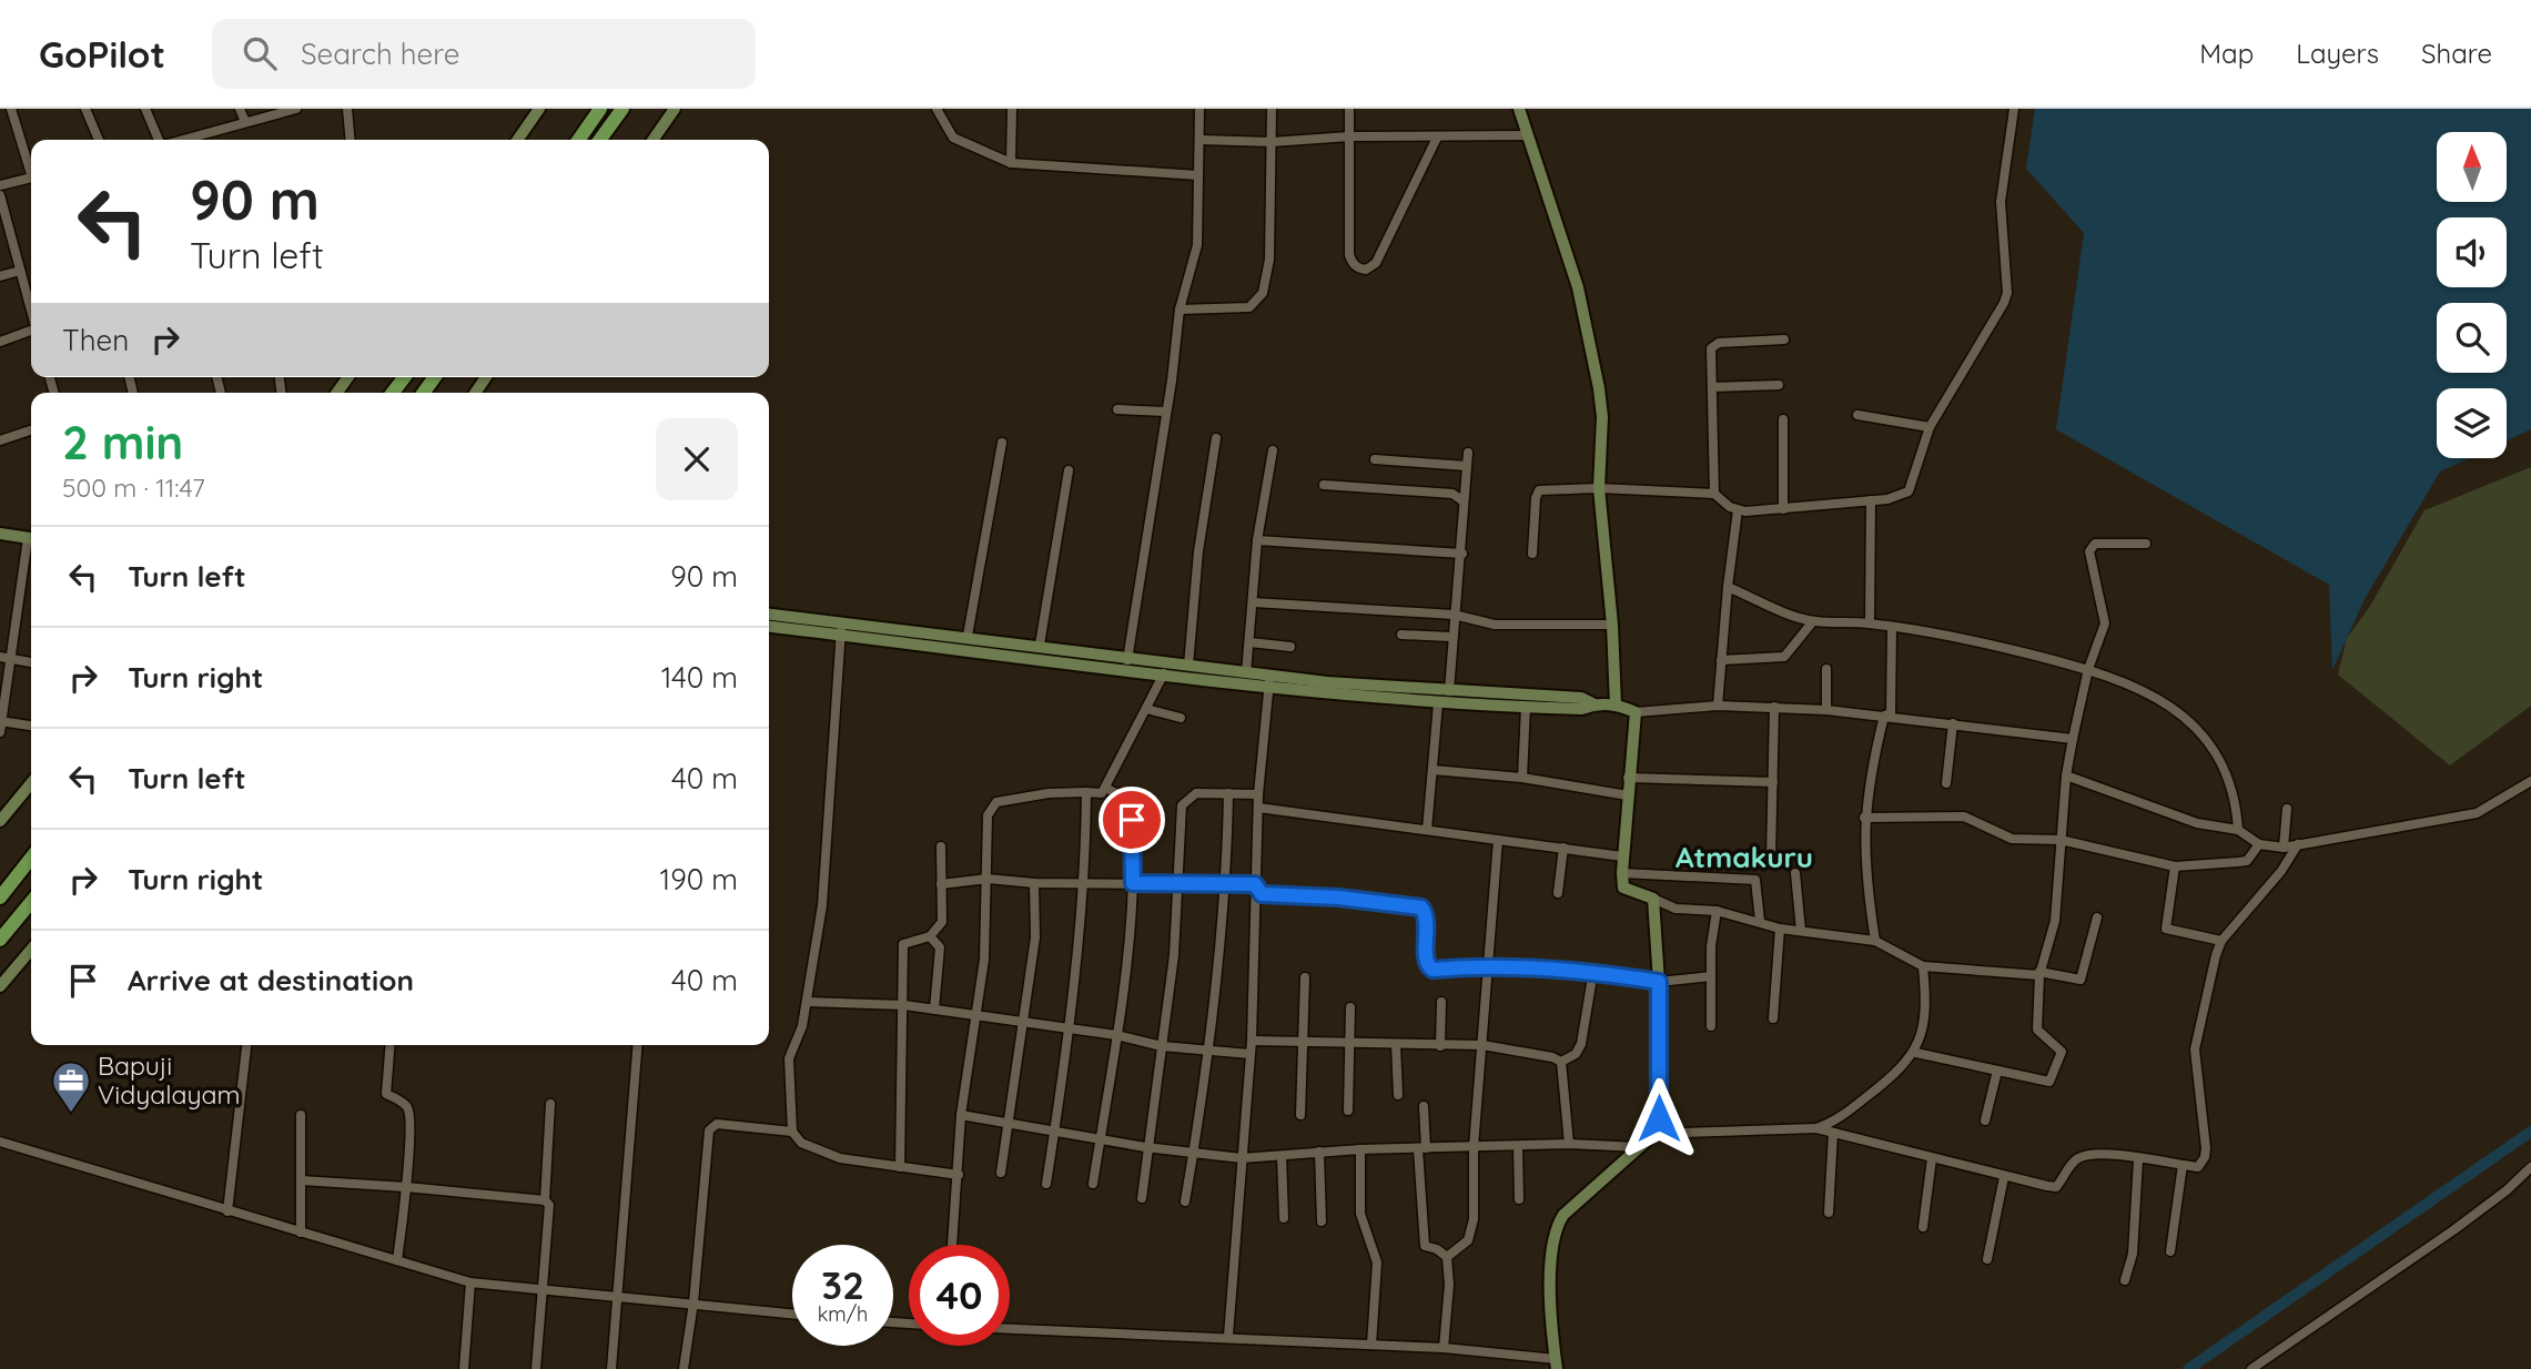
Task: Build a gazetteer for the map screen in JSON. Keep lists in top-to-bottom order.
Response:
{
  "districts": ["Atmakuru"],
  "places": {
    "office": ["Bapuji Vidyalayam"]
  },
  "north": "top",
  "page": {
    "header": "GoPilot",
    "search": "Search here",
    "nav": ["Map", "Layers", "Share"],
    "turn": ["90 m", "Turn left"],
    "then": "Then",
    "heading": ["2 min", "500 m · 11:47"],
    "list": [
      {
        "name": "Turn left",
        "value": "90 m"
      },
      {
        "name": "Turn right",
        "value": "140 m"
      },
      {
        "name": "Turn left",
        "value": "40 m"
      },
      {
        "name": "Turn right",
        "value": "190 m"
      },
      {
        "name": "Arrive at destination",
        "value": "40 m"
      }
    ],
    "speed": "32 km/h",
    "limit": "40"
  }
}
